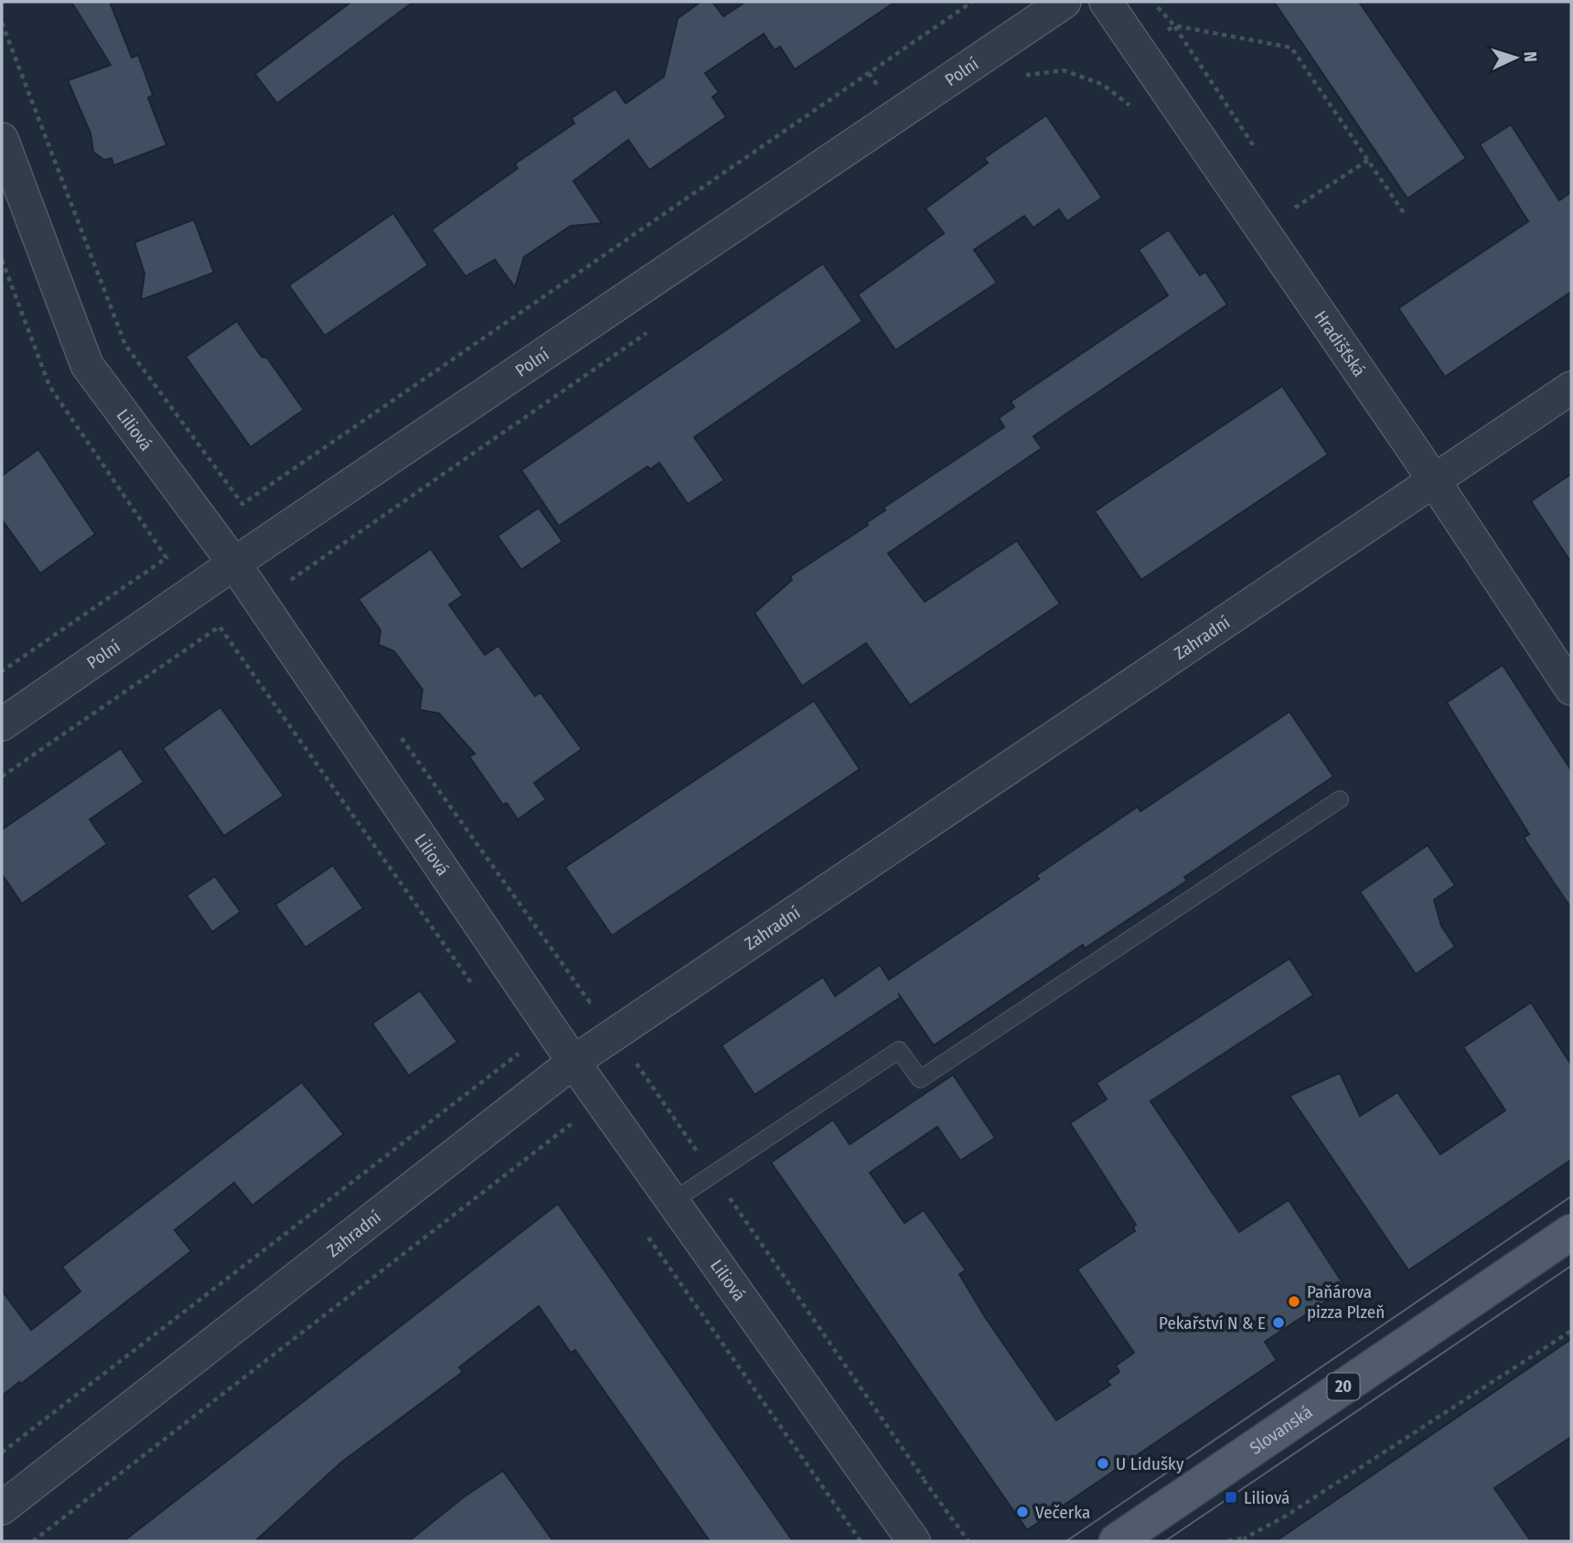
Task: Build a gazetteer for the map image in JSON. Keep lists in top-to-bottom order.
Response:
{
  "streets": {
    "main road": ["20", "Slovanská"],
    "street": [
      "Polní",
      "Hradišťská",
      "Liliová",
      "Zahradní"
    ]
  },
  "crossings": [
    ["Polní", "Liliová"],
    ["Hradišťská", "Zahradní"],
    ["Liliová", "Zahradní"]
  ],
  "places": {
    "other": [
      "Paňárova pizza Plzeň",
      "Pekařství N & E",
      "U Lidušky",
      "Večerka"
    ],
    "transit": ["Liliová"]
  },
  "north": "right"
}
